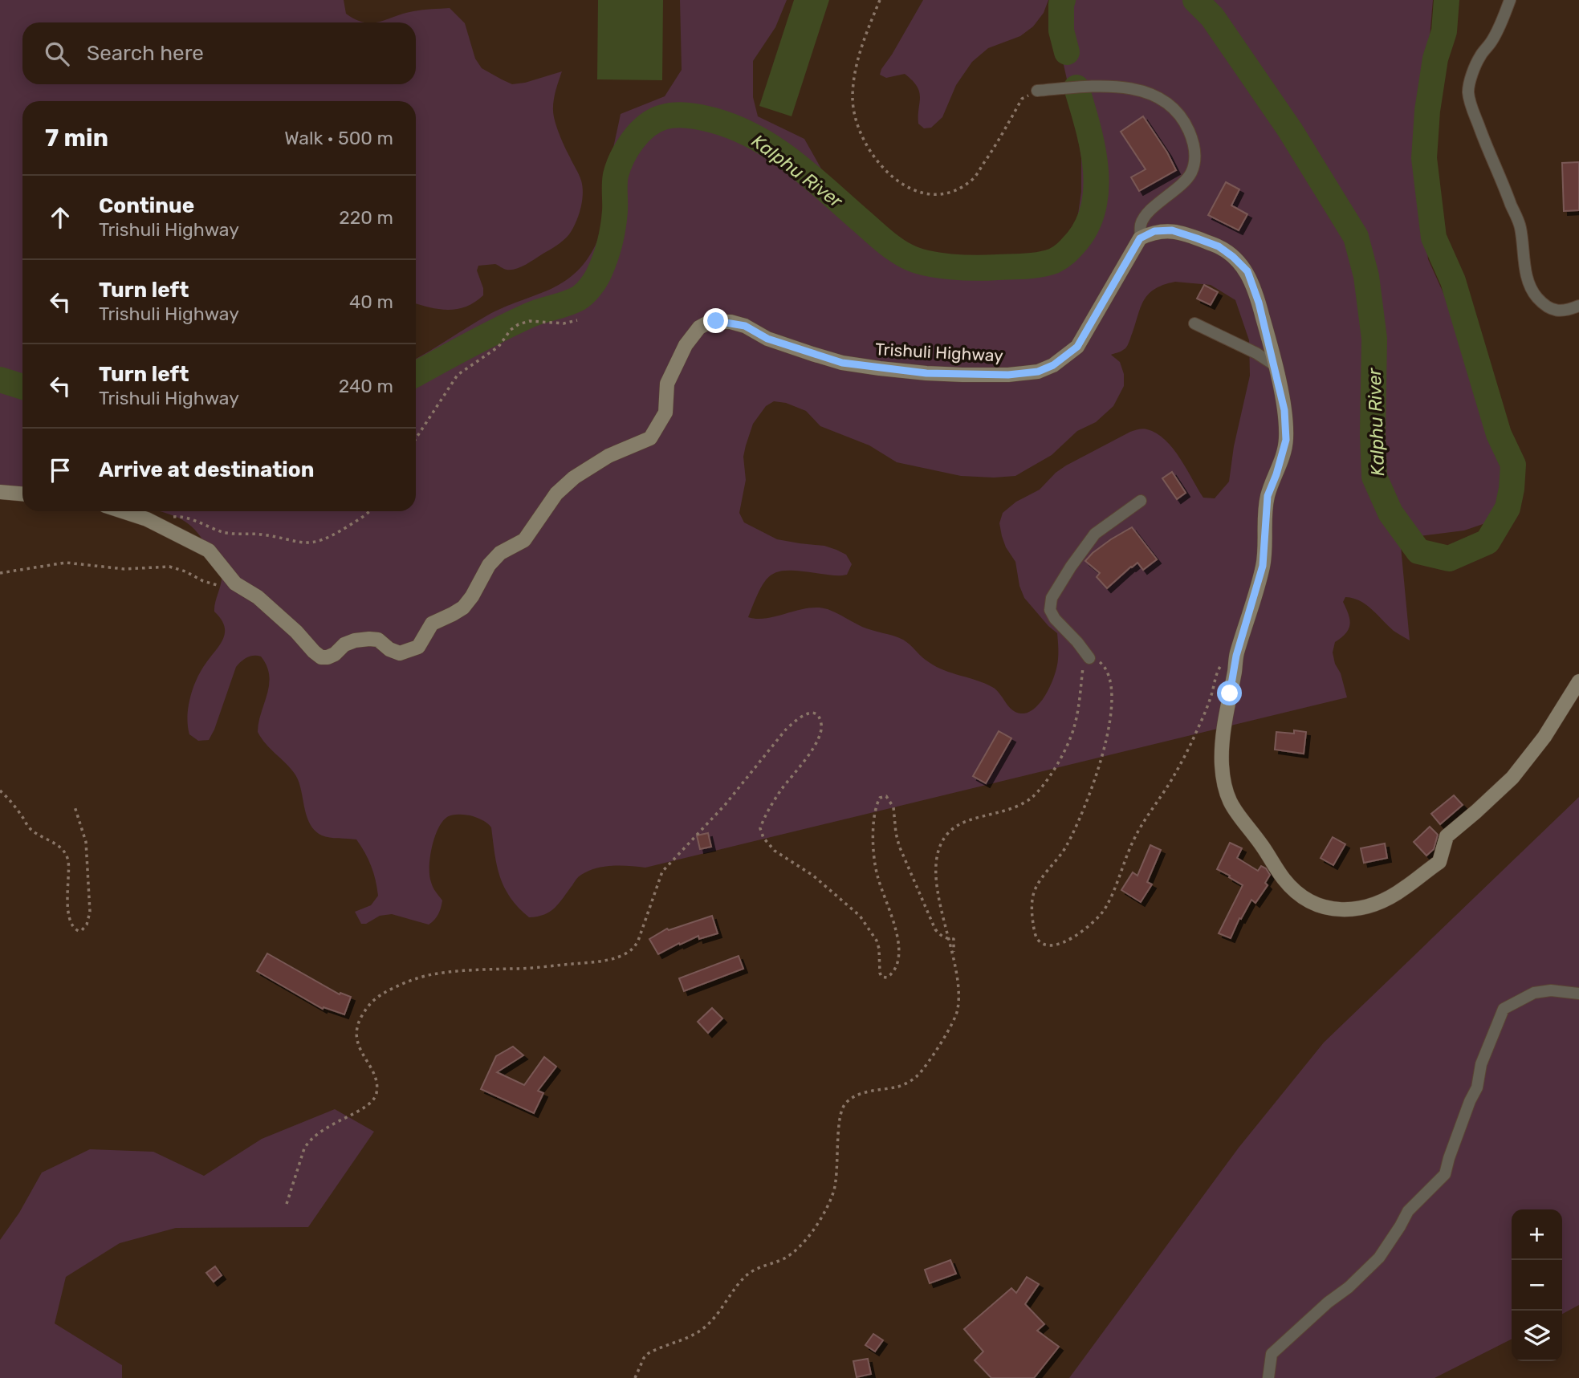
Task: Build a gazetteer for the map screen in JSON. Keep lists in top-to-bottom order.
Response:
{
  "streets": {
    "street": ["Trishuli Highway"]
  },
  "water": ["Kalphu River"],
  "page": {
    "search": "Search here",
    "heading": ["7 min", "Walk · 500 m"],
    "list": [
      ["Continue", "Trishuli Highway", "220 m"],
      ["Turn left", "Trishuli Highway", "40 m"],
      ["Turn left", "Trishuli Highway", "240 m"],
      "Arrive at destination"
    ],
    "map_buttons": ["+", "−"]
  }
}
